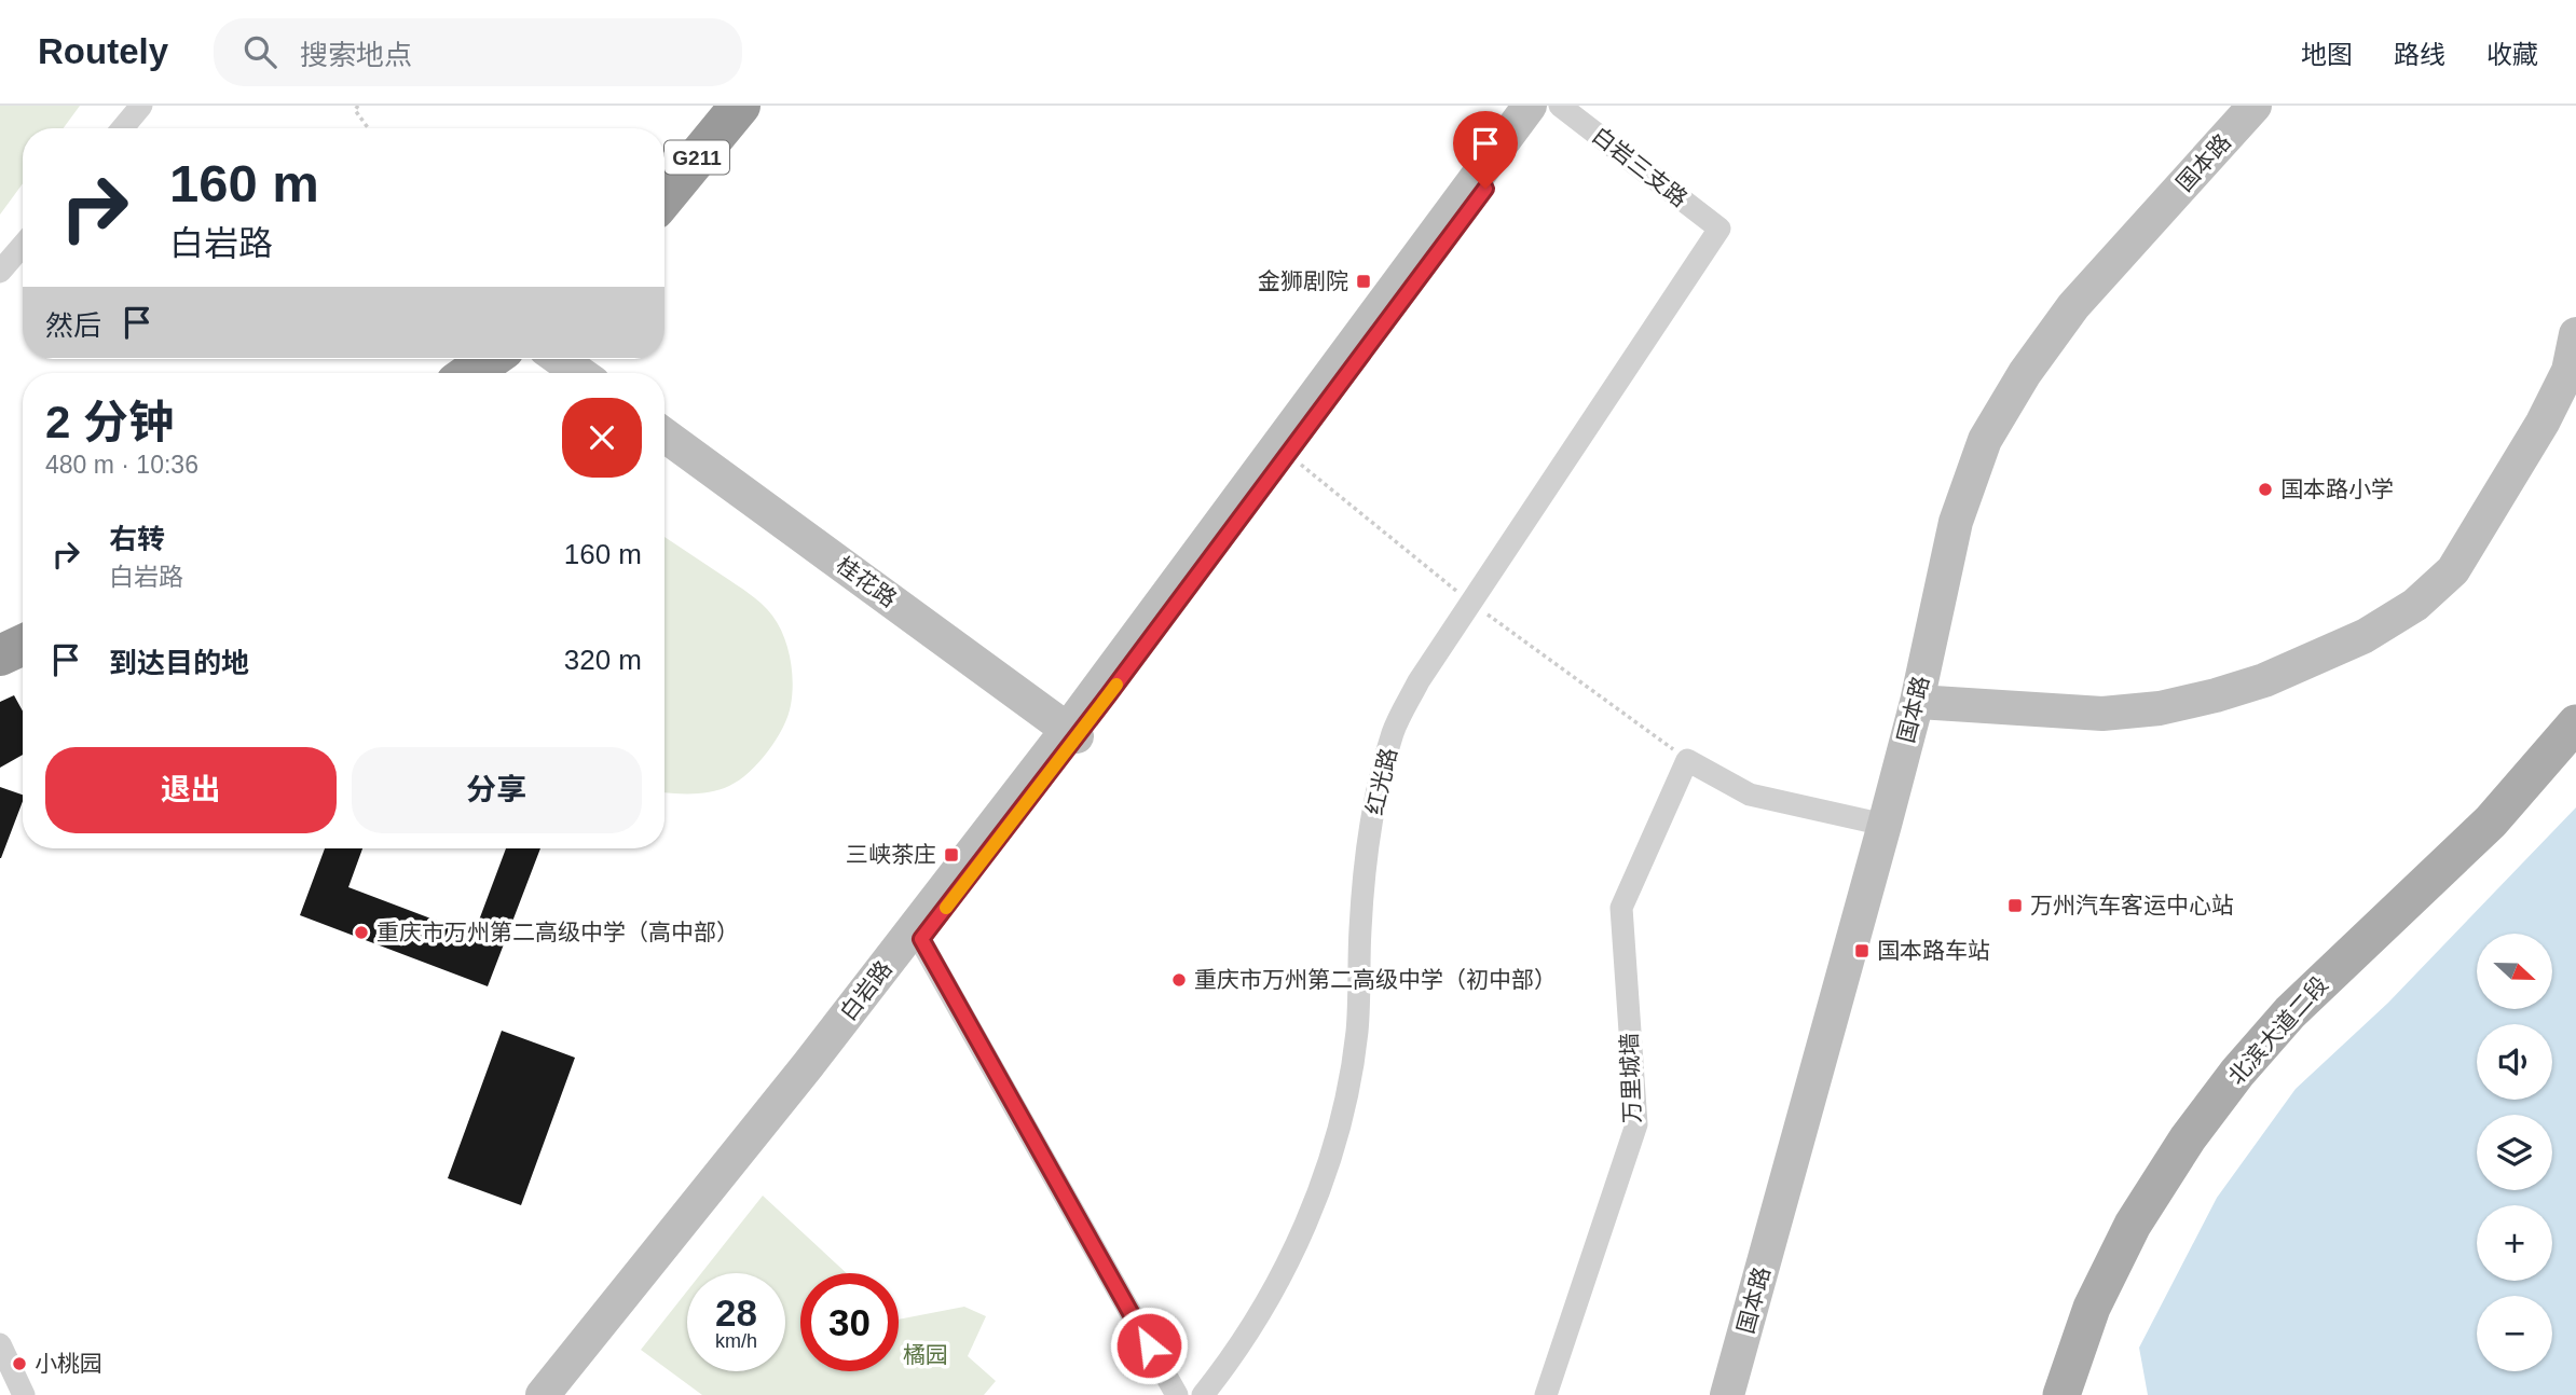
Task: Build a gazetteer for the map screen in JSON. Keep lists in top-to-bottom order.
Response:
{
  "streets": {
    "highway": ["G211"],
    "main road": [
      "国本路",
      "桂花路",
      "白岩路",
      "北滨大道二段"
    ],
    "street": ["白岩三支路", "红光路", "万里城墙"]
  },
  "crossings": [
    ["白岩三支路", "红光路"],
    ["桂花路", "白岩路"]
  ],
  "parks": ["橘园"],
  "places": {
    "transit": [
      "金狮剧院",
      "三峡茶庄",
      "万州汽车客运中心站",
      "国本路车站"
    ],
    "other": [
      "国本路小学",
      "重庆市万州第二高级中学（高中部）",
      "重庆市万州第二高级中学（初中部）",
      "小桃园"
    ]
  },
  "north": "right",
  "page": {
    "header": "Routely",
    "search": "搜索地点",
    "nav": ["地图", "路线", "收藏"],
    "turn": ["160 m", "白岩路"],
    "then": "然后",
    "heading": ["2 分钟", "480 m · 10:36"],
    "list": [
      {
        "name": "右转",
        "note": "白岩路",
        "value": "160 m"
      },
      {
        "name": "到达目的地",
        "value": "320 m"
      }
    ],
    "buttons": ["退出", "分享"],
    "map_buttons": ["+", "−"],
    "speed": "28 km/h",
    "limit": "30"
  }
}
